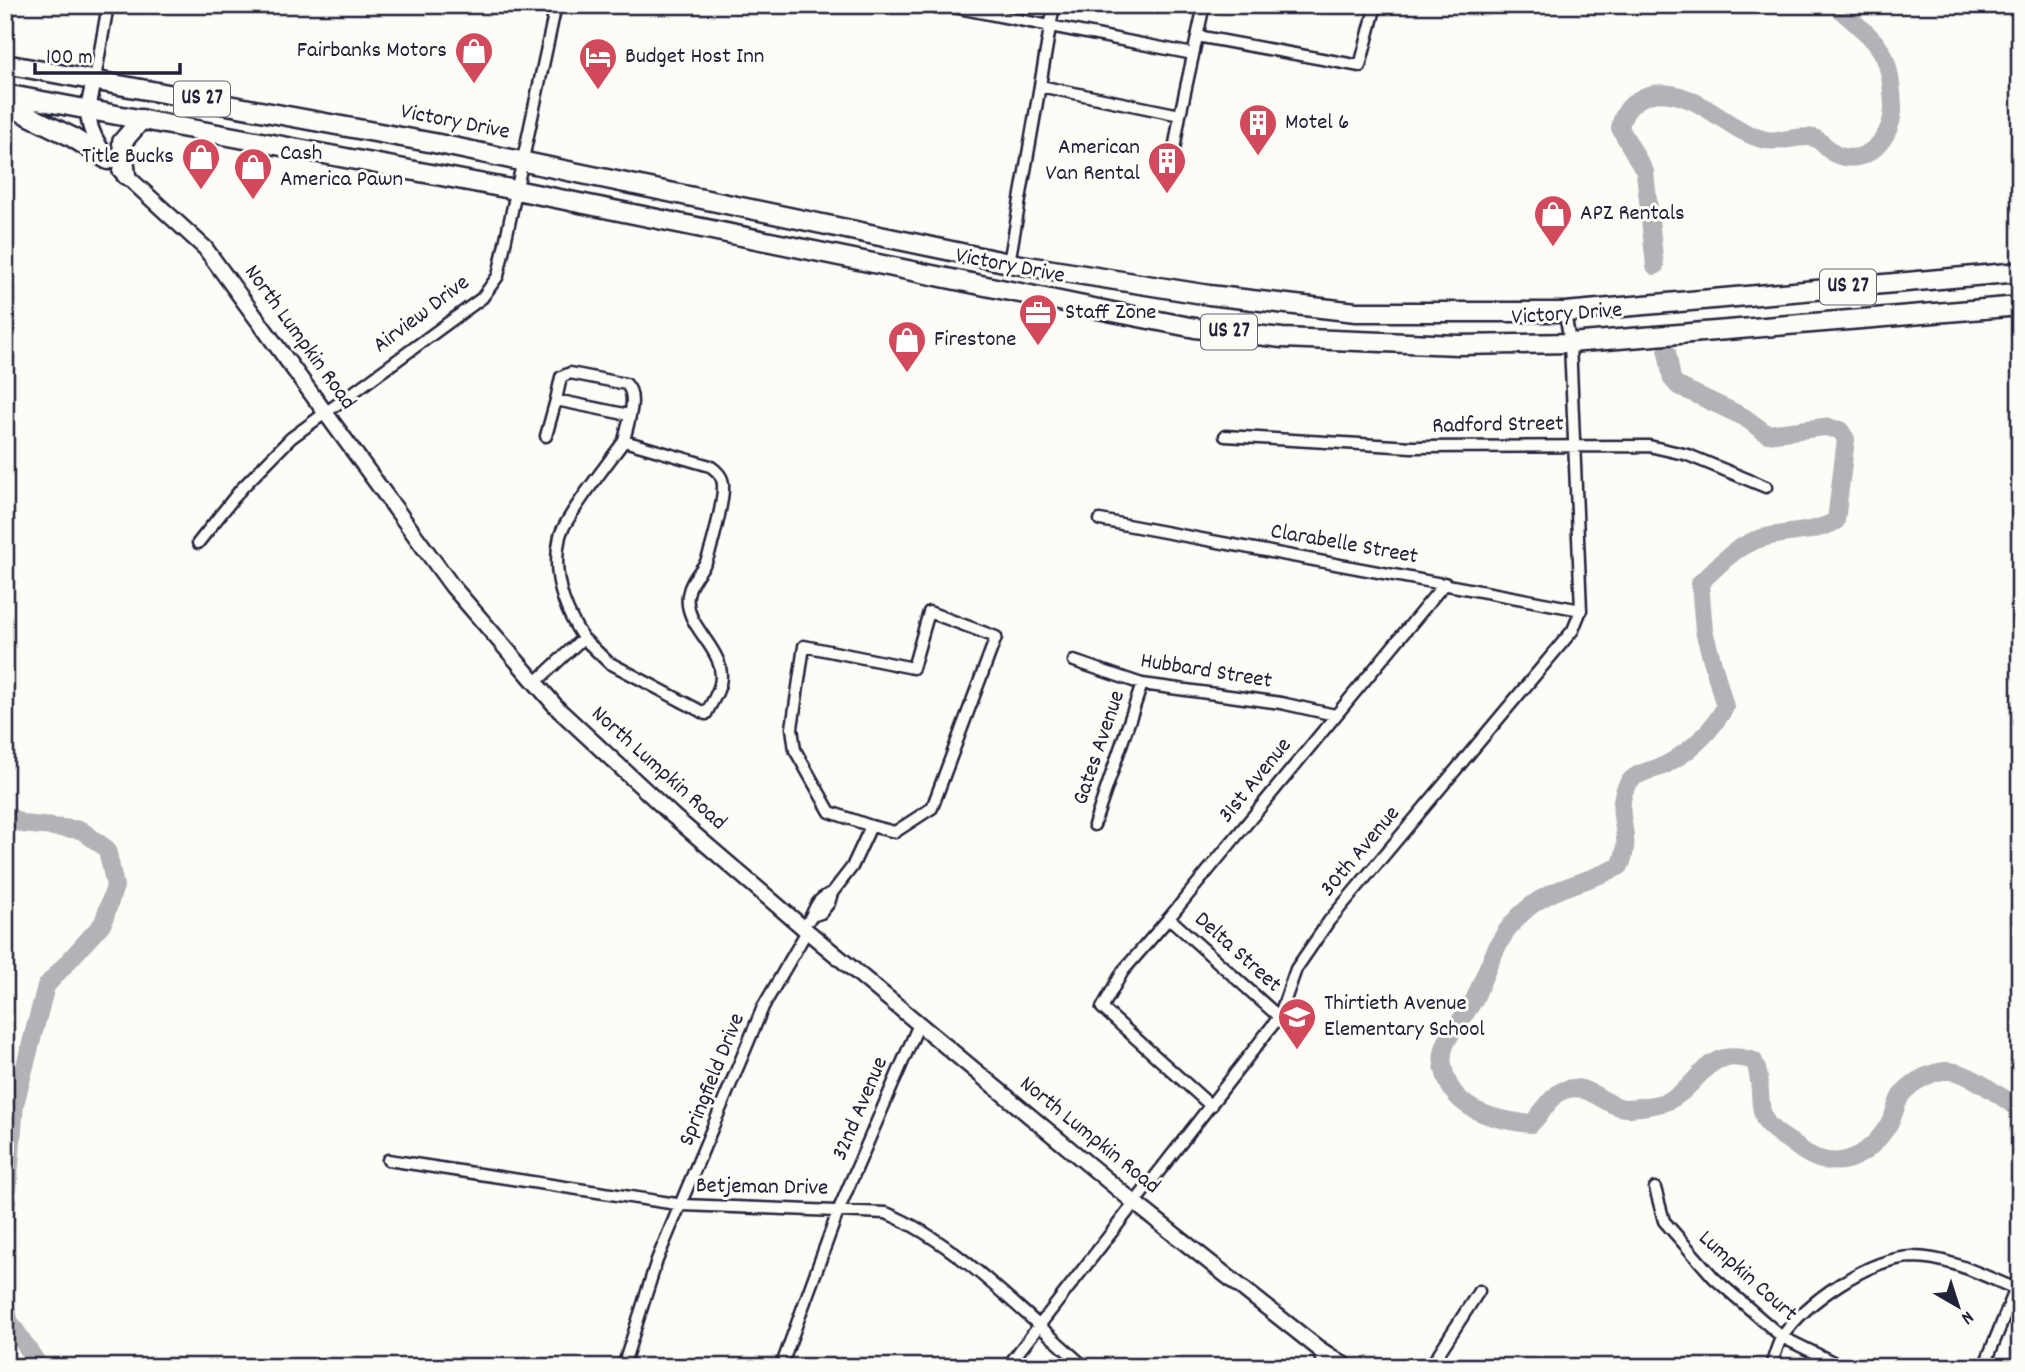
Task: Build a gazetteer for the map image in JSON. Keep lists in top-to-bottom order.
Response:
{
  "streets": {
    "highway": ["US 27", "Victory Drive"],
    "street": [
      "Airview Drive",
      "North Lumpkin Road",
      "Radford Street",
      "Clarabelle Street",
      "Hubbard Street",
      "Gates Avenue",
      "31st Avenue",
      "30th Avenue",
      "Delta Street",
      "Springfield Drive",
      "32nd Avenue",
      "Betjeman Drive",
      "Lumpkin Court"
    ]
  },
  "crossings": [
    ["Victory Drive", "Airview Drive"],
    ["Victory Drive", "North Lumpkin Road"],
    ["Airview Drive", "North Lumpkin Road"],
    ["North Lumpkin Road", "30th Avenue"],
    ["North Lumpkin Road", "Springfield Drive"],
    ["North Lumpkin Road", "32nd Avenue"],
    ["Clarabelle Street", "31st Avenue"],
    ["Clarabelle Street", "30th Avenue"],
    ["Hubbard Street", "Gates Avenue"],
    ["Hubbard Street", "31st Avenue"],
    ["31st Avenue", "30th Avenue"],
    ["31st Avenue", "Delta Street"],
    ["30th Avenue", "Delta Street"],
    ["30th Avenue", "Betjeman Drive"],
    ["Springfield Drive", "Betjeman Drive"],
    ["32nd Avenue", "Betjeman Drive"]
  ],
  "places": {
    "shop": [
      "Fairbanks Motors",
      "Title Bucks",
      "Cash America Pawn",
      "APZ Rentals",
      "Firestone"
    ],
    "hotel": ["Budget Host Inn"],
    "building": ["Motel 6", "American Van Rental"],
    "office": ["Staff Zone"],
    "school or university": ["Thirtieth Avenue Elementary School"]
  },
  "scale_bar": "100 m",
  "north": "bottom right"
}
